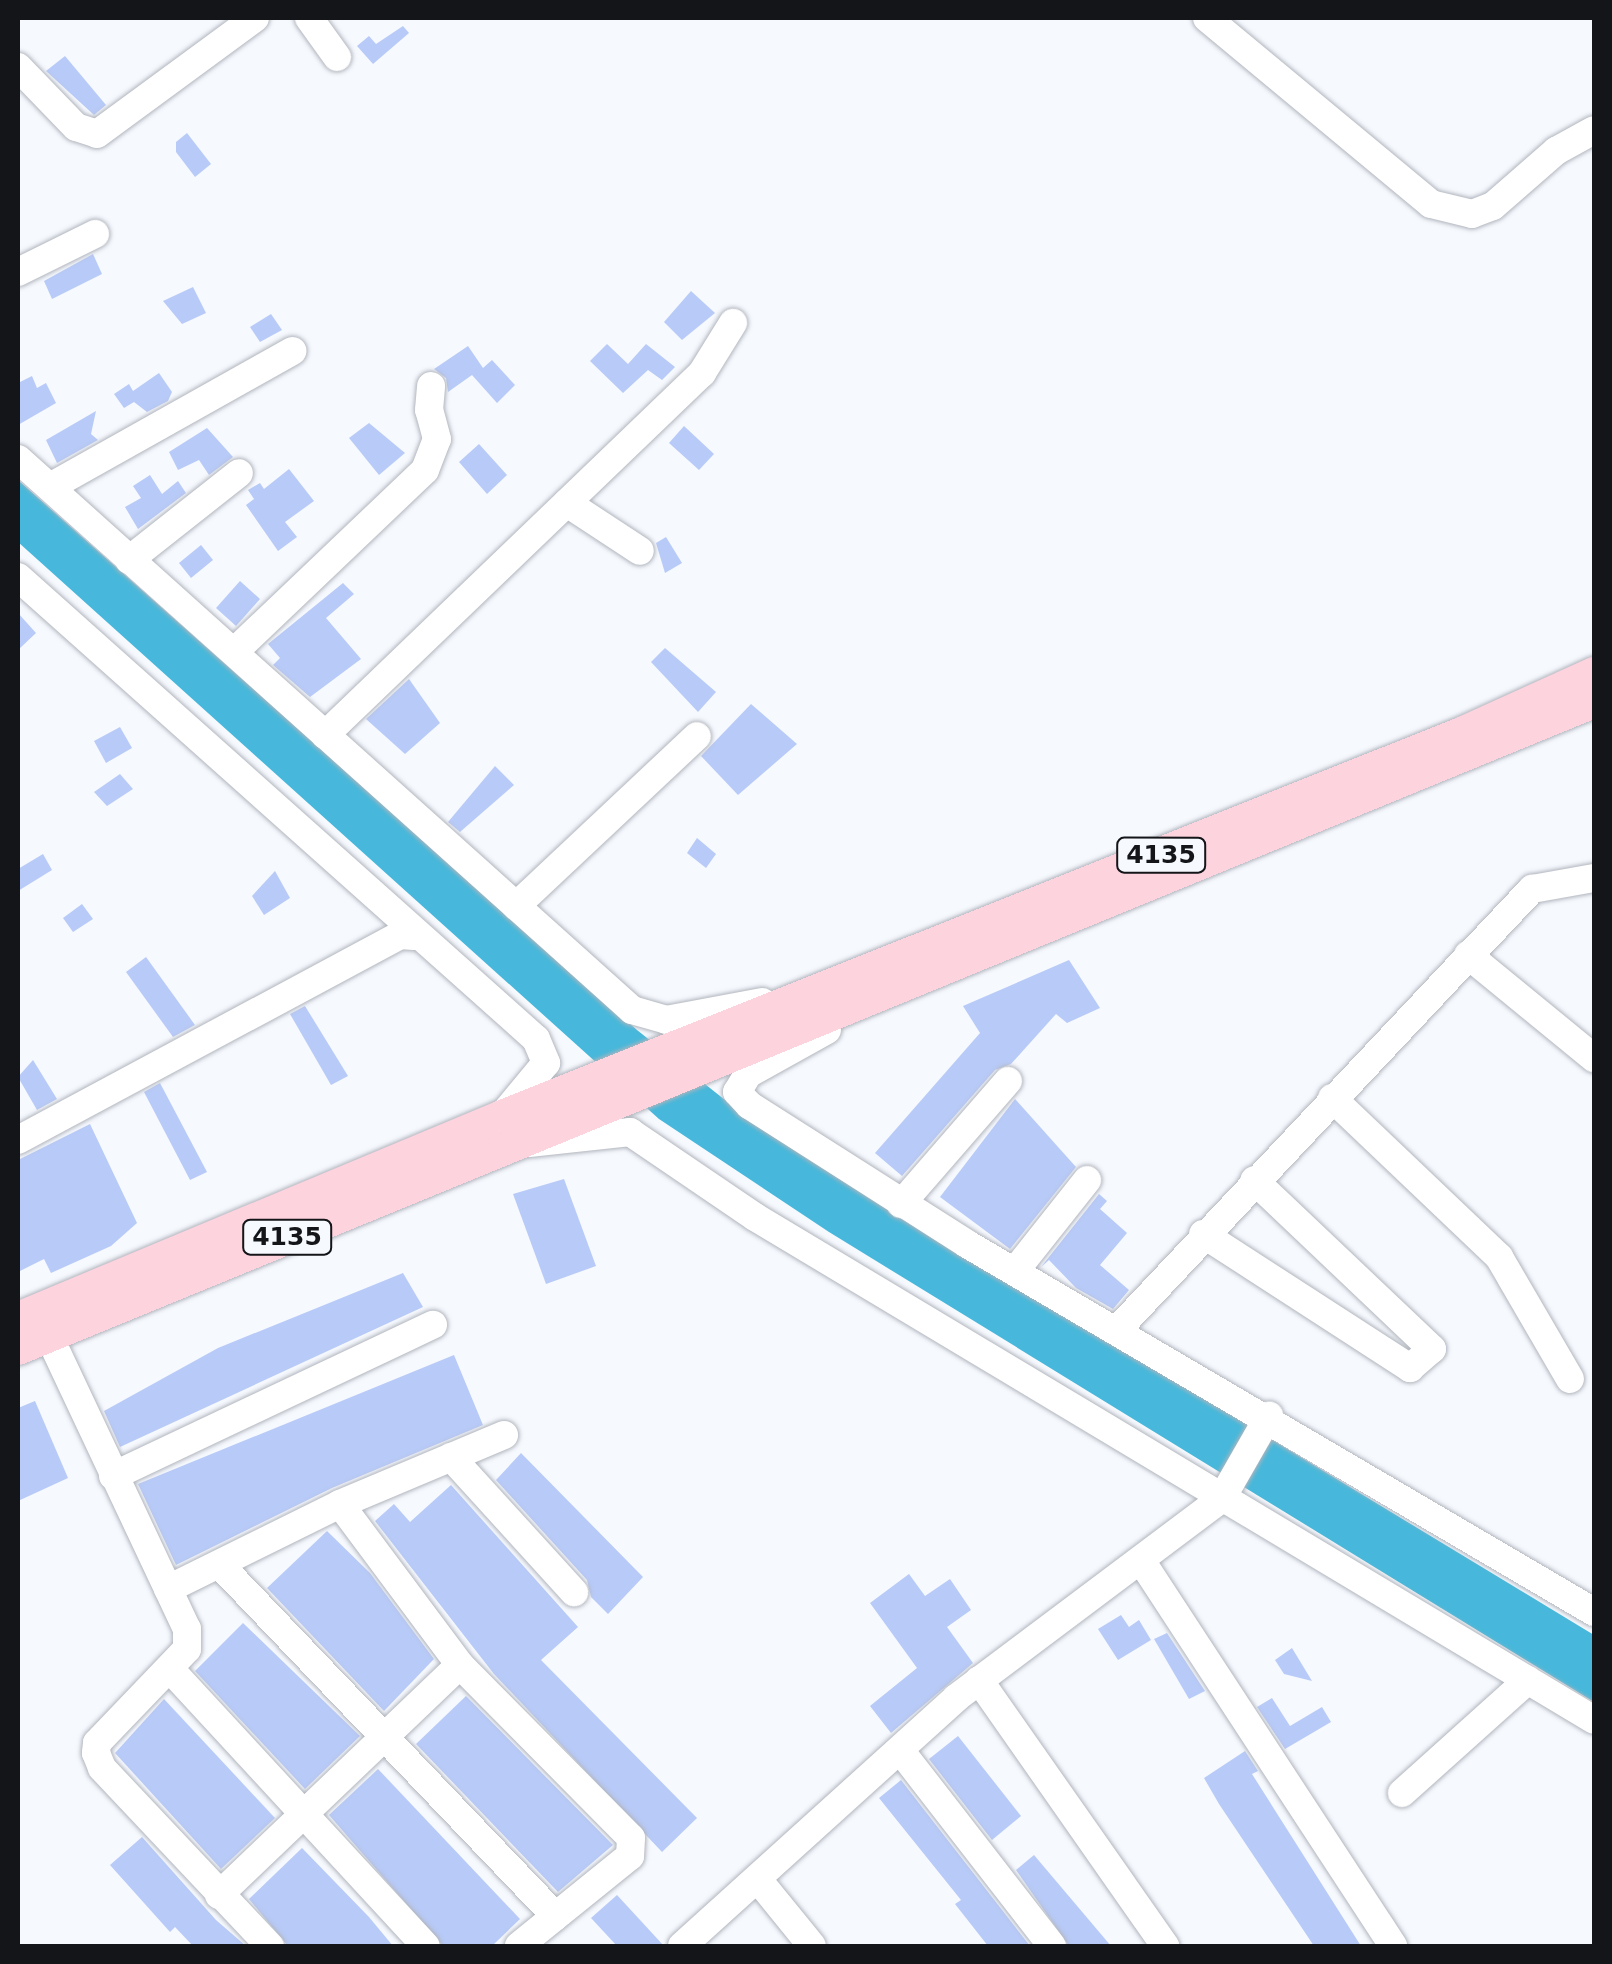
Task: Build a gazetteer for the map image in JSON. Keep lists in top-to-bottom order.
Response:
{
  "streets": {
    "main road": ["4135"]
  }
}
